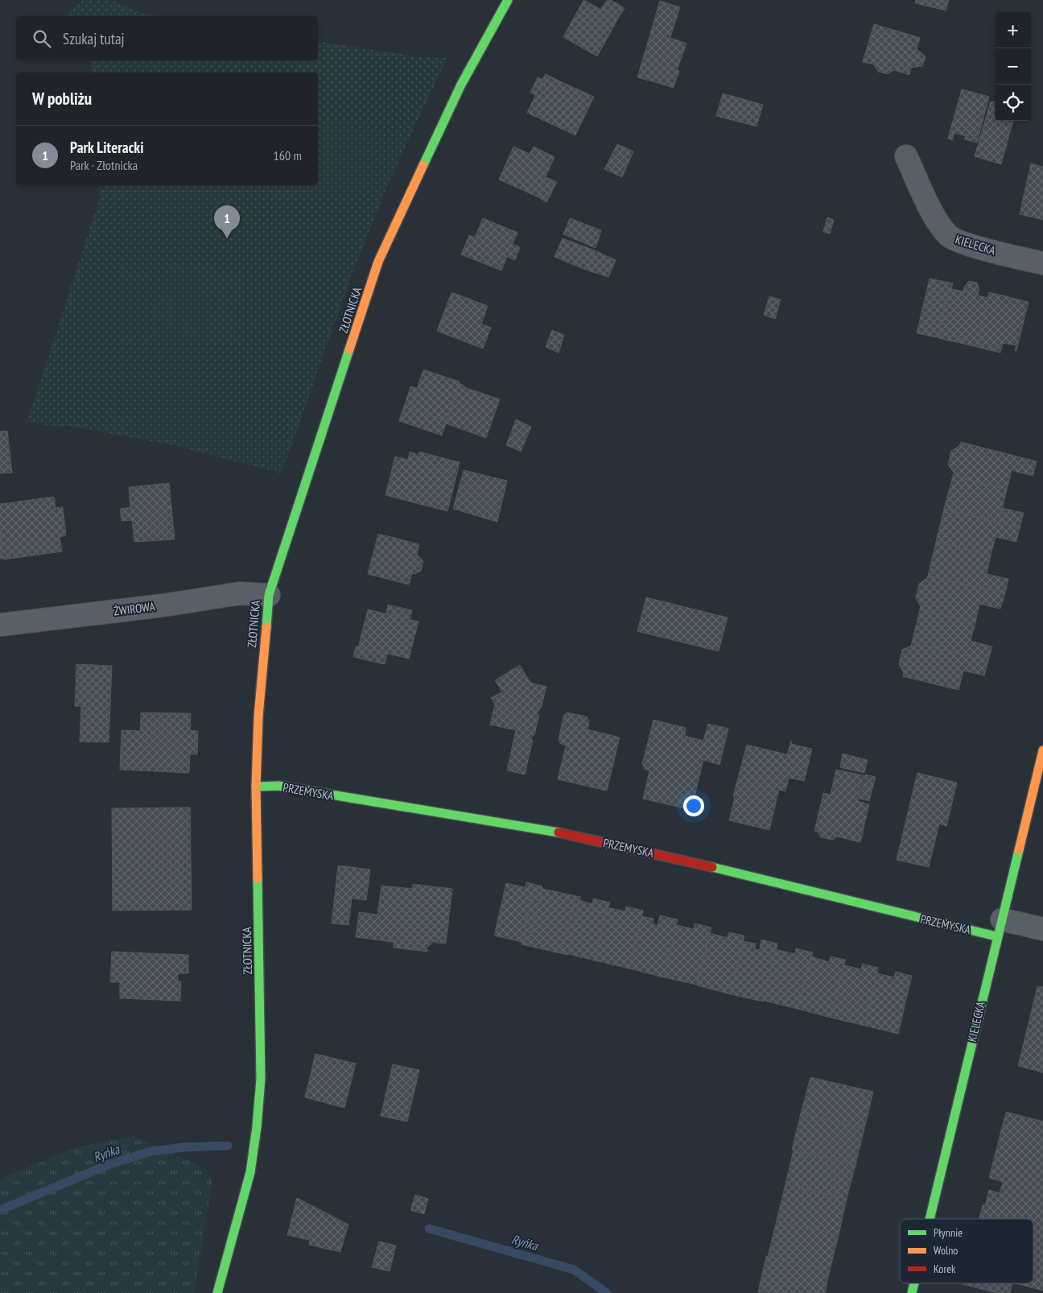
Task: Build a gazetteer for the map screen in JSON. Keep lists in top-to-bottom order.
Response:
{
  "streets": {
    "street": [
      "KIELECKA",
      "ZŁOTNICKA",
      "ŻWIROWA",
      "PRZEMYSKA"
    ]
  },
  "crossings": [
    ["KIELECKA", "PRZEMYSKA"],
    ["ZŁOTNICKA", "ŻWIROWA"],
    ["ZŁOTNICKA", "PRZEMYSKA"]
  ],
  "water": ["Ryńka"],
  "legend": ["Płynnie", "Wolno", "Korek"],
  "page": {
    "map_buttons": ["+", "−"],
    "search": "Szukaj tutaj",
    "heading": "W pobliżu",
    "list": [
      {
        "mark": "1",
        "name": "Park Literacki",
        "note": "Park · Złotnicka",
        "value": "160 m"
      }
    ],
    "pins": "1"
  }
}
